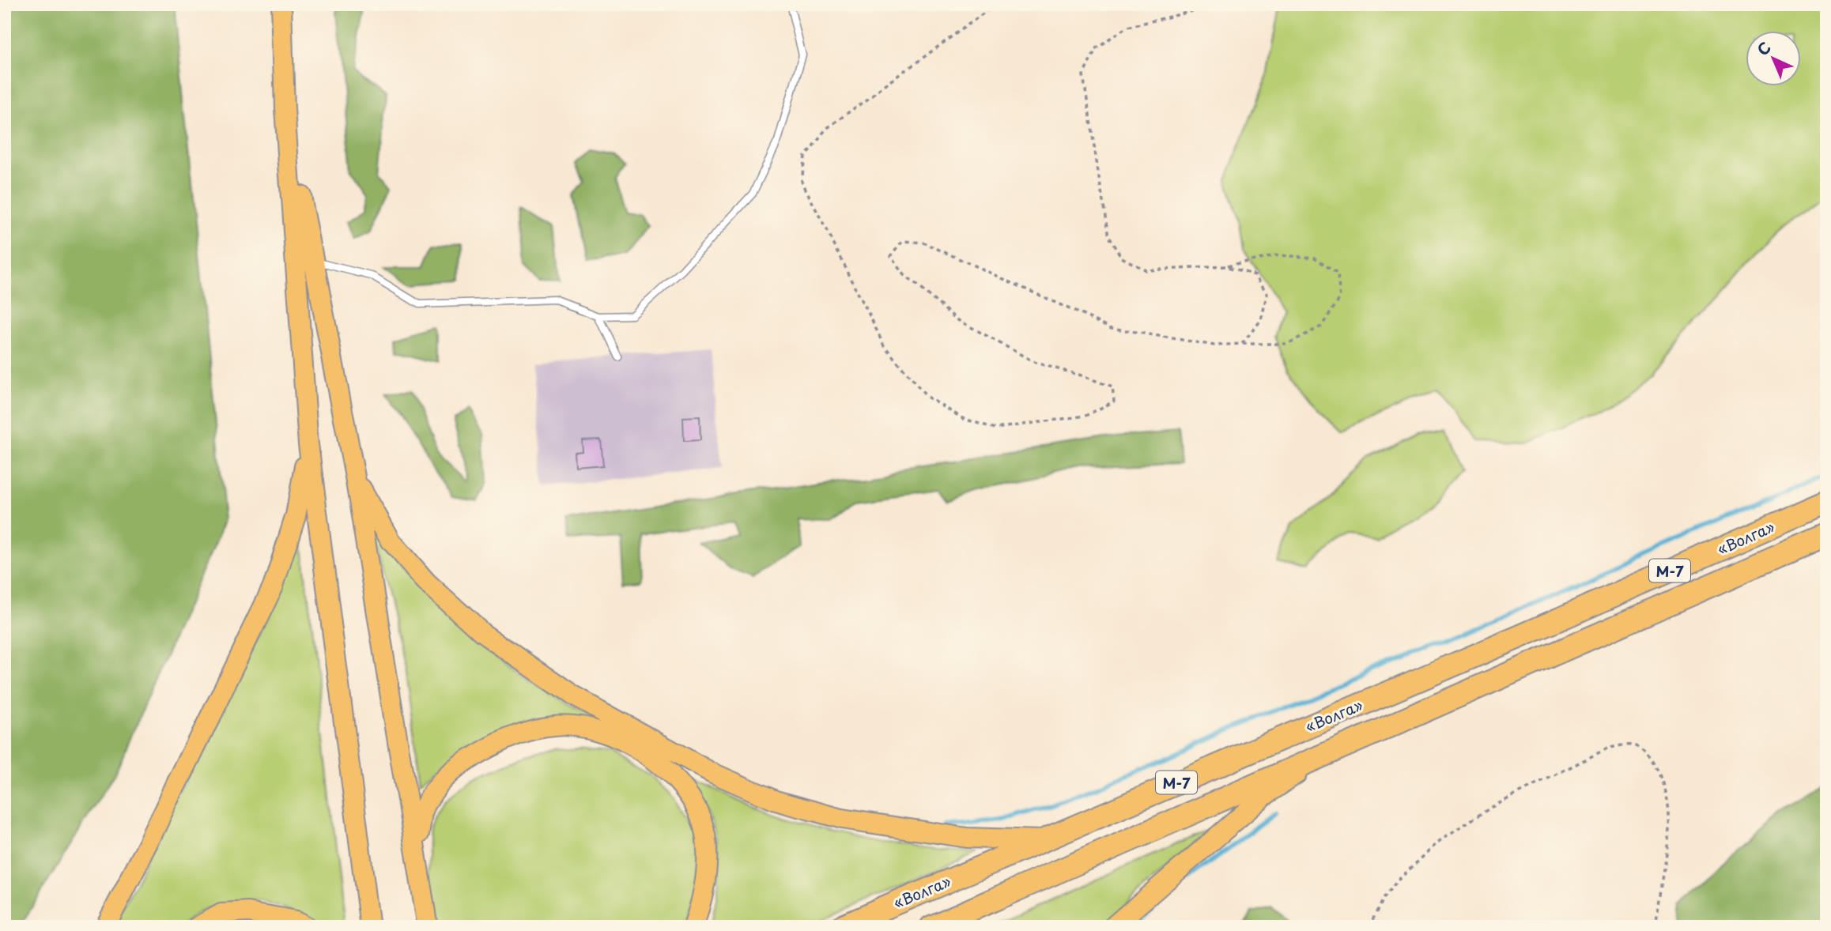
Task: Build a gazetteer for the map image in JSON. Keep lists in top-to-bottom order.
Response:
{
  "streets": {
    "highway": ["«Волга»", "М-7"]
  },
  "north": "top left"
}
